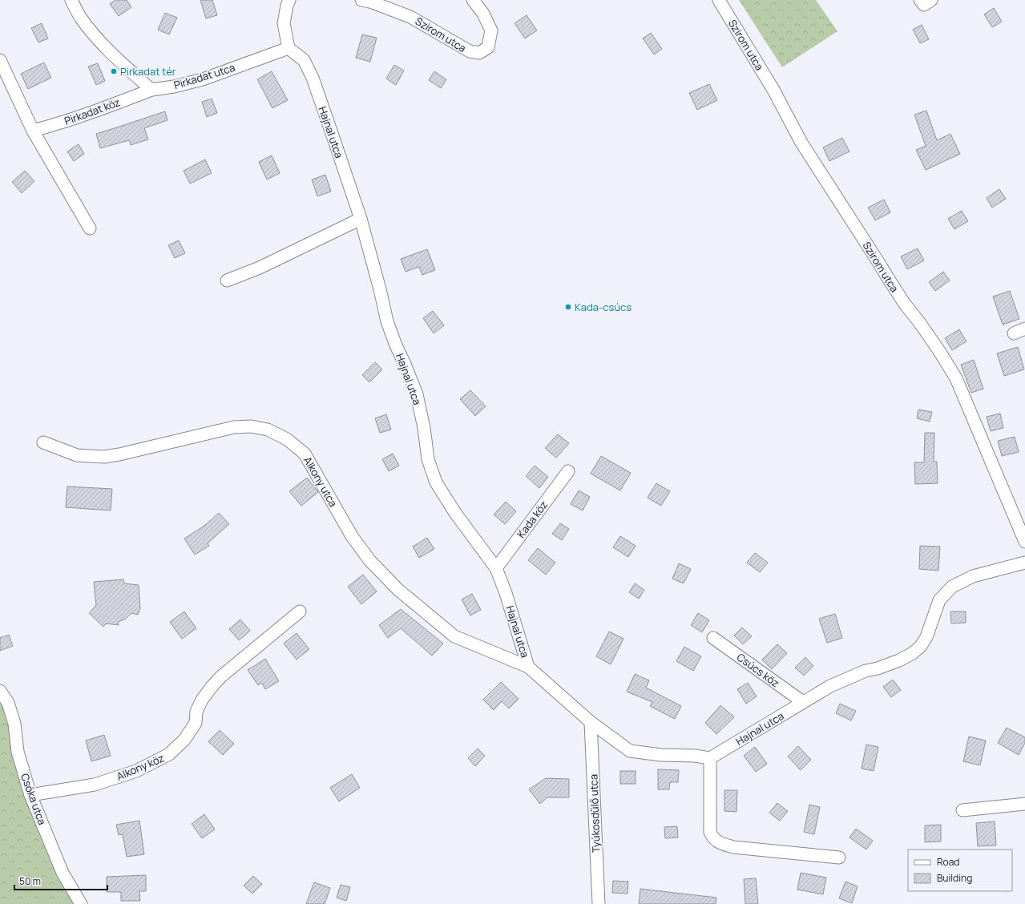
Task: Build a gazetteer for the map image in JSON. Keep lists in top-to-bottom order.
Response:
{
  "streets": {
    "street": [
      "Szirom utca",
      "Pirkadat utca",
      "Pirkadat köz",
      "Hajnal utca",
      "Alkony utca",
      "Kada köz",
      "Csúcs köz",
      "Alkony köz",
      "Csóka utca",
      "Tyúkosdűlő utca"
    ]
  },
  "crossings": [
    ["Pirkadat utca", "Pirkadat köz"],
    ["Pirkadat utca", "Hajnal utca"],
    ["Hajnal utca", "Alkony utca"],
    ["Hajnal utca", "Kada köz"],
    ["Hajnal utca", "Csúcs köz"],
    ["Hajnal utca", "Tyúkosdűlő utca"],
    ["Alkony köz", "Csóka utca"]
  ],
  "places": ["Pirkadat tér", "Kada-csúcs"],
  "legend": ["Road", "Building"],
  "scale_bar": "50 m"
}
